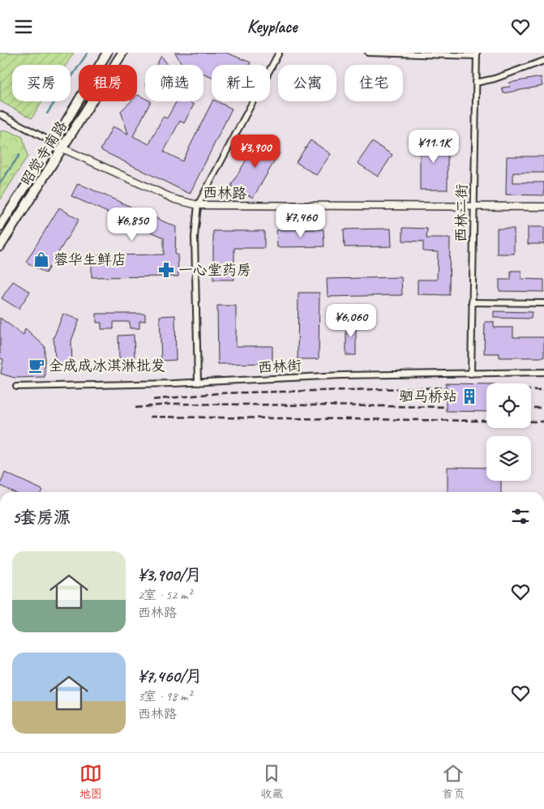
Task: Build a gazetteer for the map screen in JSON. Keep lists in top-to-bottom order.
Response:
{
  "streets": {
    "main road": ["昭觉寺南路"],
    "street": ["西林路", "西林二街", "西林街"]
  },
  "crossings": [
    ["昭觉寺南路", "西林路"],
    ["西林路", "西林二街"],
    ["西林二街", "西林街"]
  ],
  "places": {
    "shop": ["蓉华生鲜店"],
    "pharmacy": ["一心堂药房"],
    "cafe": ["全成成冰淇淋批发"],
    "building": ["驷马桥站"]
  },
  "page": {
    "header": "Keyplace",
    "chip": [
      "买房",
      "租房",
      "筛选",
      "新上",
      "公寓",
      "住宅"
    ],
    "price": [
      "¥11.1K",
      "¥3,900",
      "¥7,460",
      "¥6,850",
      "¥6,060"
    ],
    "heading": "5套房源",
    "list": [
      {
        "name": "¥3,900/月",
        "note": "2室 · 52 m² · 西林路"
      },
      {
        "name": "¥7,460/月",
        "note": "3室 · 98 m² · 西林路"
      }
    ],
    "tabs": ["地图", "收藏", "首页"]
  }
}
